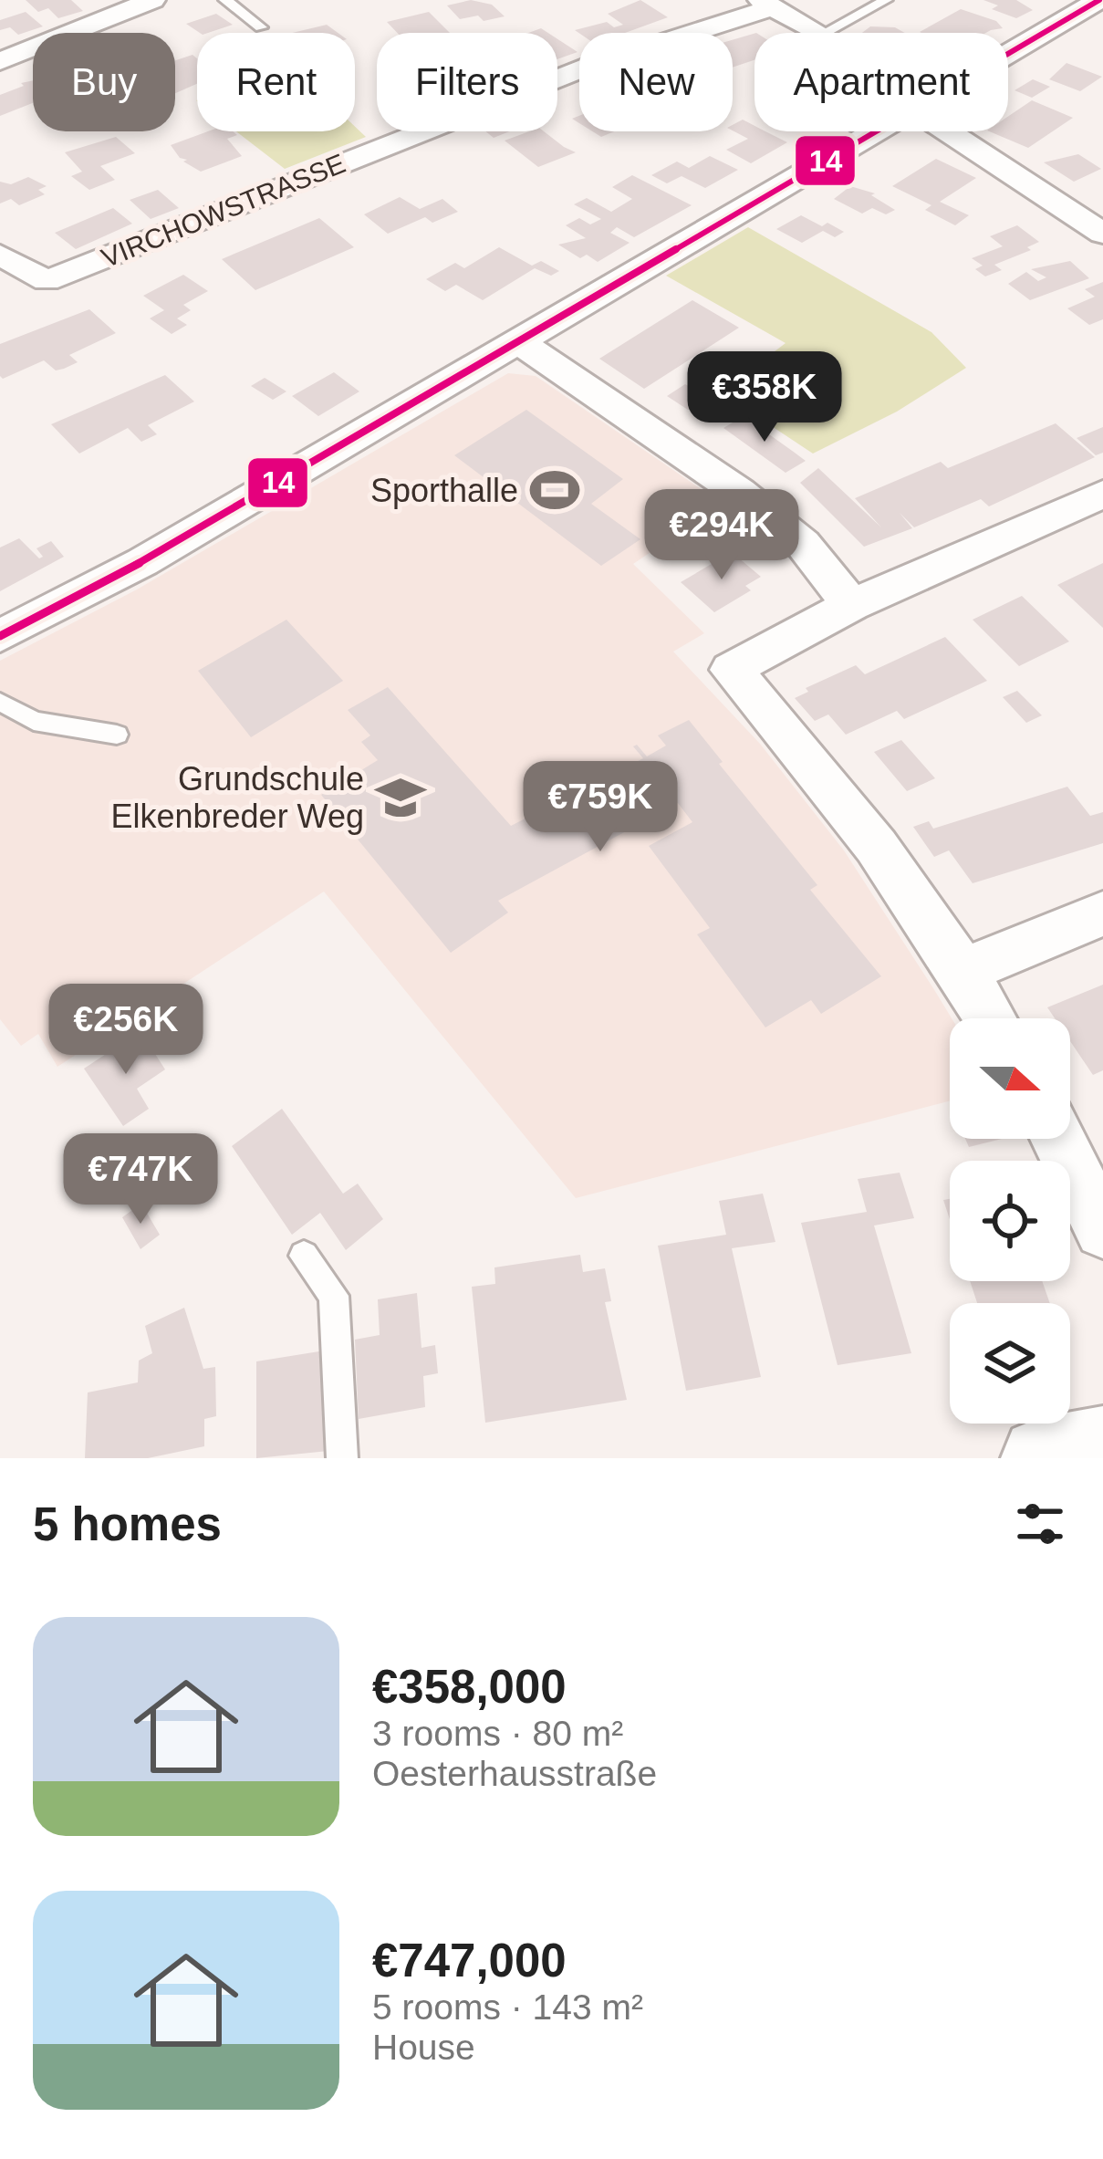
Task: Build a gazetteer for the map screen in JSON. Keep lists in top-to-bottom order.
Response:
{
  "streets": {
    "street": ["VIRCHOWSTRASSE"]
  },
  "places": {
    "sports": ["Sporthalle"],
    "school or university": ["Grundschule Elkenbreder Weg"]
  },
  "lines": ["transit line 14"],
  "north": "right",
  "page": {
    "chip": [
      "Buy",
      "Rent",
      "Filters",
      "New",
      "Apartment"
    ],
    "price": [
      "€358K",
      "€294K",
      "€759K",
      "€256K",
      "€747K"
    ],
    "heading": "5 homes",
    "list": [
      {
        "name": "€358,000",
        "note": "3 rooms · 80 m² · Oesterhausstraße"
      },
      {
        "name": "€747,000",
        "note": "5 rooms · 143 m² · House"
      }
    ]
  }
}
